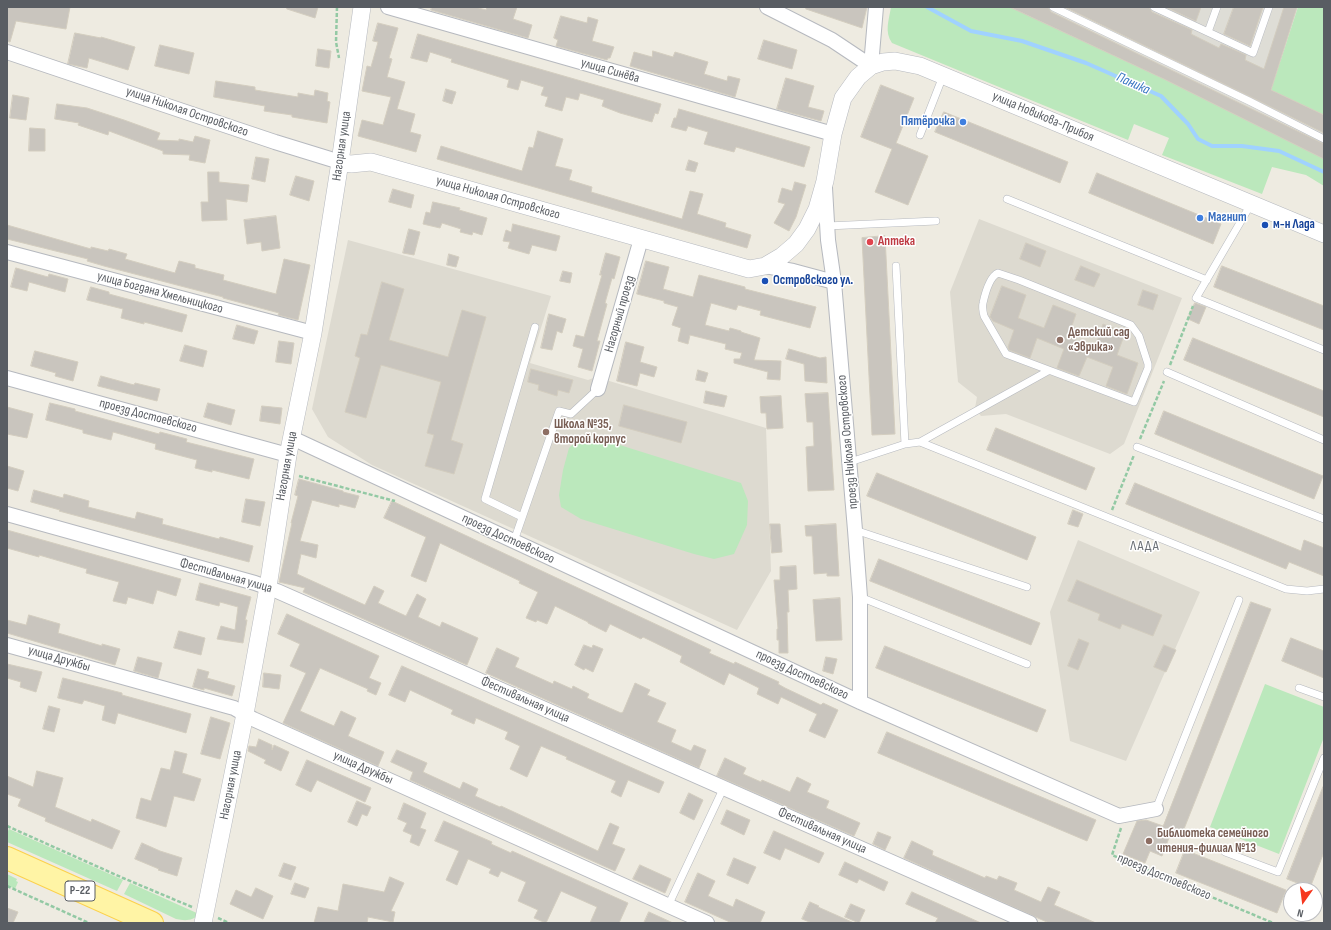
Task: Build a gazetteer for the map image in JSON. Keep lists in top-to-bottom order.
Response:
{
  "streets": {
    "main road": ["Р-22"],
    "street": [
      "улица Синёва",
      "улица Николая Островского",
      "улица Новикова-Прибоя",
      "Нагорная улица",
      "улица Богдана Хмельницкого",
      "Нагорный проезд",
      "проезд Достоевского",
      "проезд Николая Островского",
      "Фестивальная улица",
      "улица Дружбы"
    ]
  },
  "crossings": [
    ["улица Синёва", "улица Николая Островского"],
    ["улица Николая Островского", "улица Новикова-Прибоя"],
    ["улица Николая Островского", "Нагорная улица"],
    ["улица Николая Островского", "Нагорный проезд"],
    ["улица Николая Островского", "проезд Николая Островского"],
    ["Нагорная улица", "улица Богдана Хмельницкого"],
    ["Нагорная улица", "проезд Достоевского"],
    ["Нагорная улица", "Фестивальная улица"],
    ["Нагорная улица", "улица Дружбы"],
    ["проезд Достоевского", "проезд Николая Островского"]
  ],
  "districts": ["ЛАДА"],
  "water": ["Паника"],
  "places": [
    "Пятёрочка",
    "Магнит",
    "м-н Лада",
    "Аптека",
    "Островского ул.",
    "Детский сад «Эврика»",
    "Школа №35, второй корпус",
    "Библиотека семейного чтения-филиал №13"
  ],
  "north": "bottom"
}
